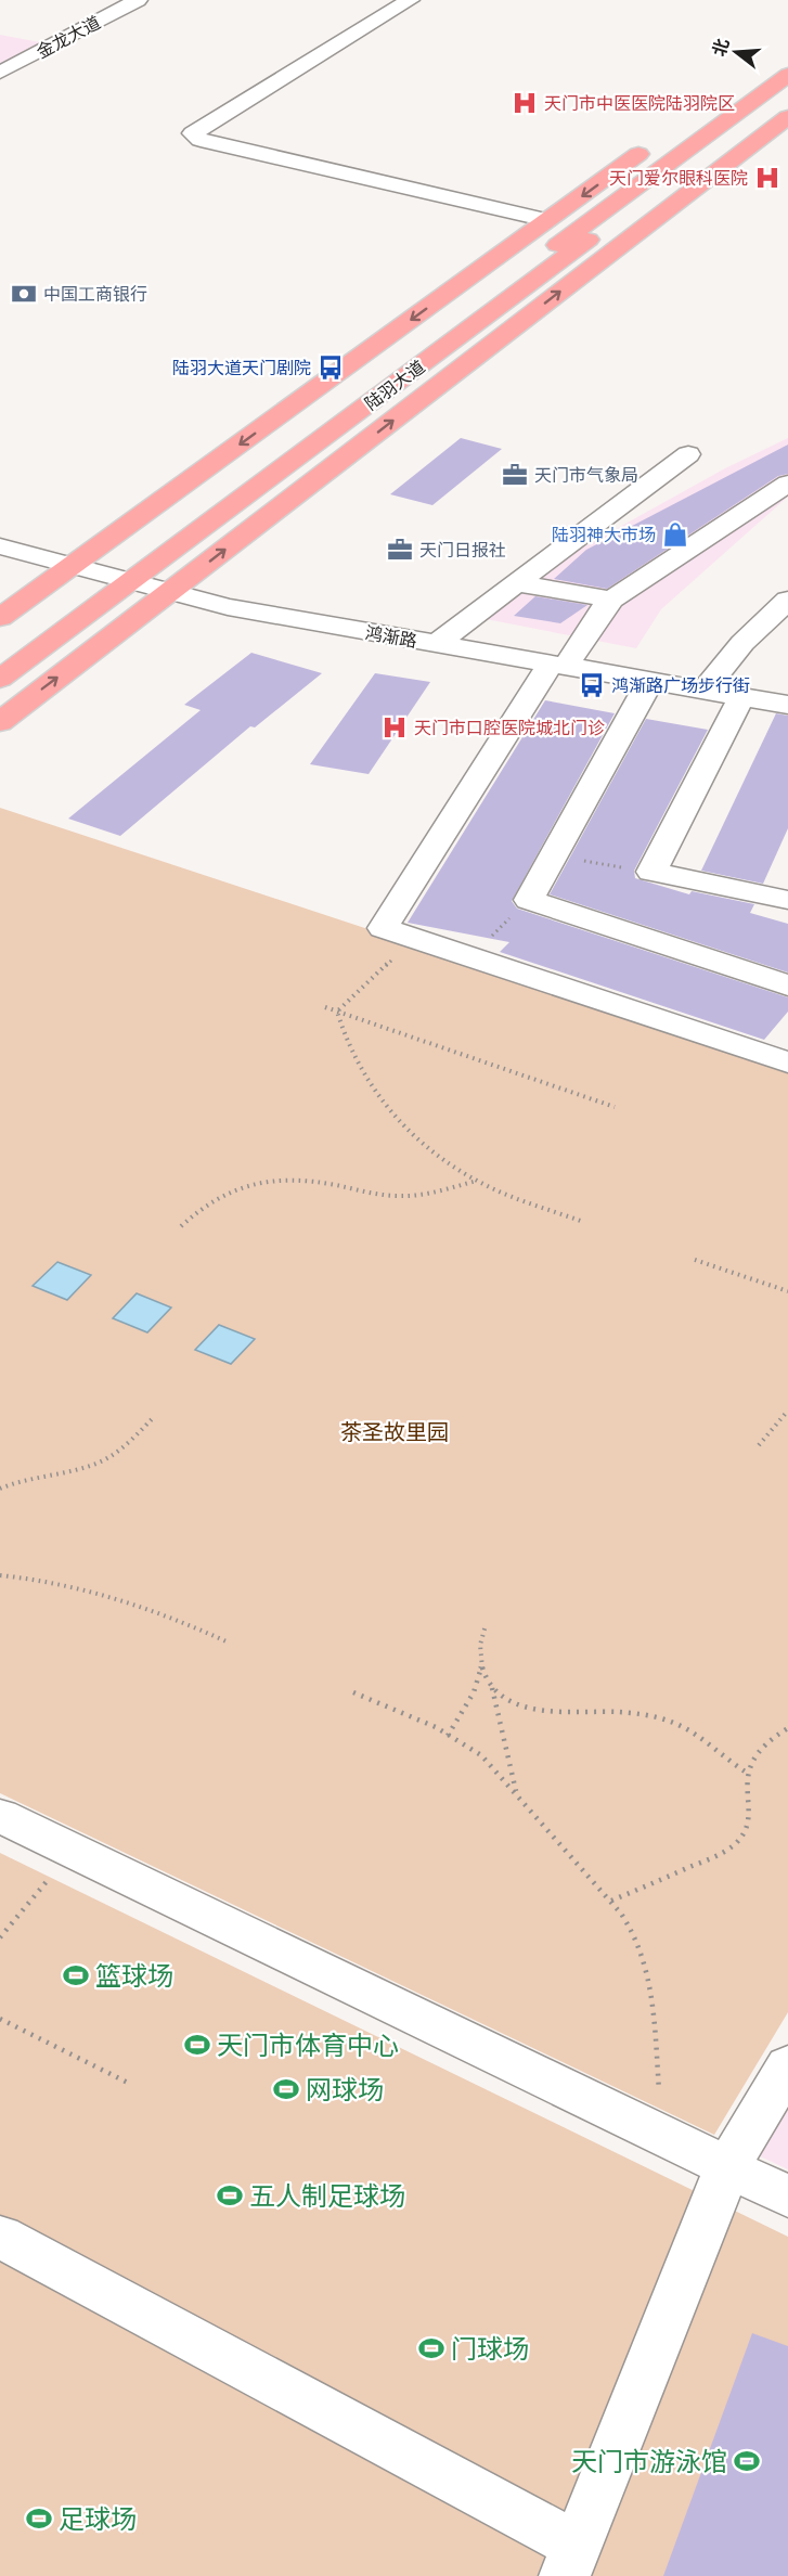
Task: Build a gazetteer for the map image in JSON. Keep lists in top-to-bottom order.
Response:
{
  "streets": {
    "main road": ["陆羽大道"],
    "street": ["金龙大道", "鸿渐路"]
  },
  "crossings": [
    ["陆羽大道", "鸿渐路"]
  ],
  "parks": ["茶圣故里园"],
  "places": {
    "hospital": ["天门市中医医院陆羽院区", "天门爱尔眼科医院", "天门市口腔医院城北门诊"],
    "bank": ["中国工商银行"],
    "bus stop": ["陆羽大道天门剧院", "鸿渐路广场步行街"],
    "office": ["天门市气象局", "天门日报社"],
    "shop": ["陆羽神大市场"],
    "sports": [
      "篮球场",
      "天门市体育中心",
      "网球场",
      "五人制足球场",
      "门球场",
      "天门市游泳馆",
      "足球场"
    ]
  },
  "north": "left"
}
